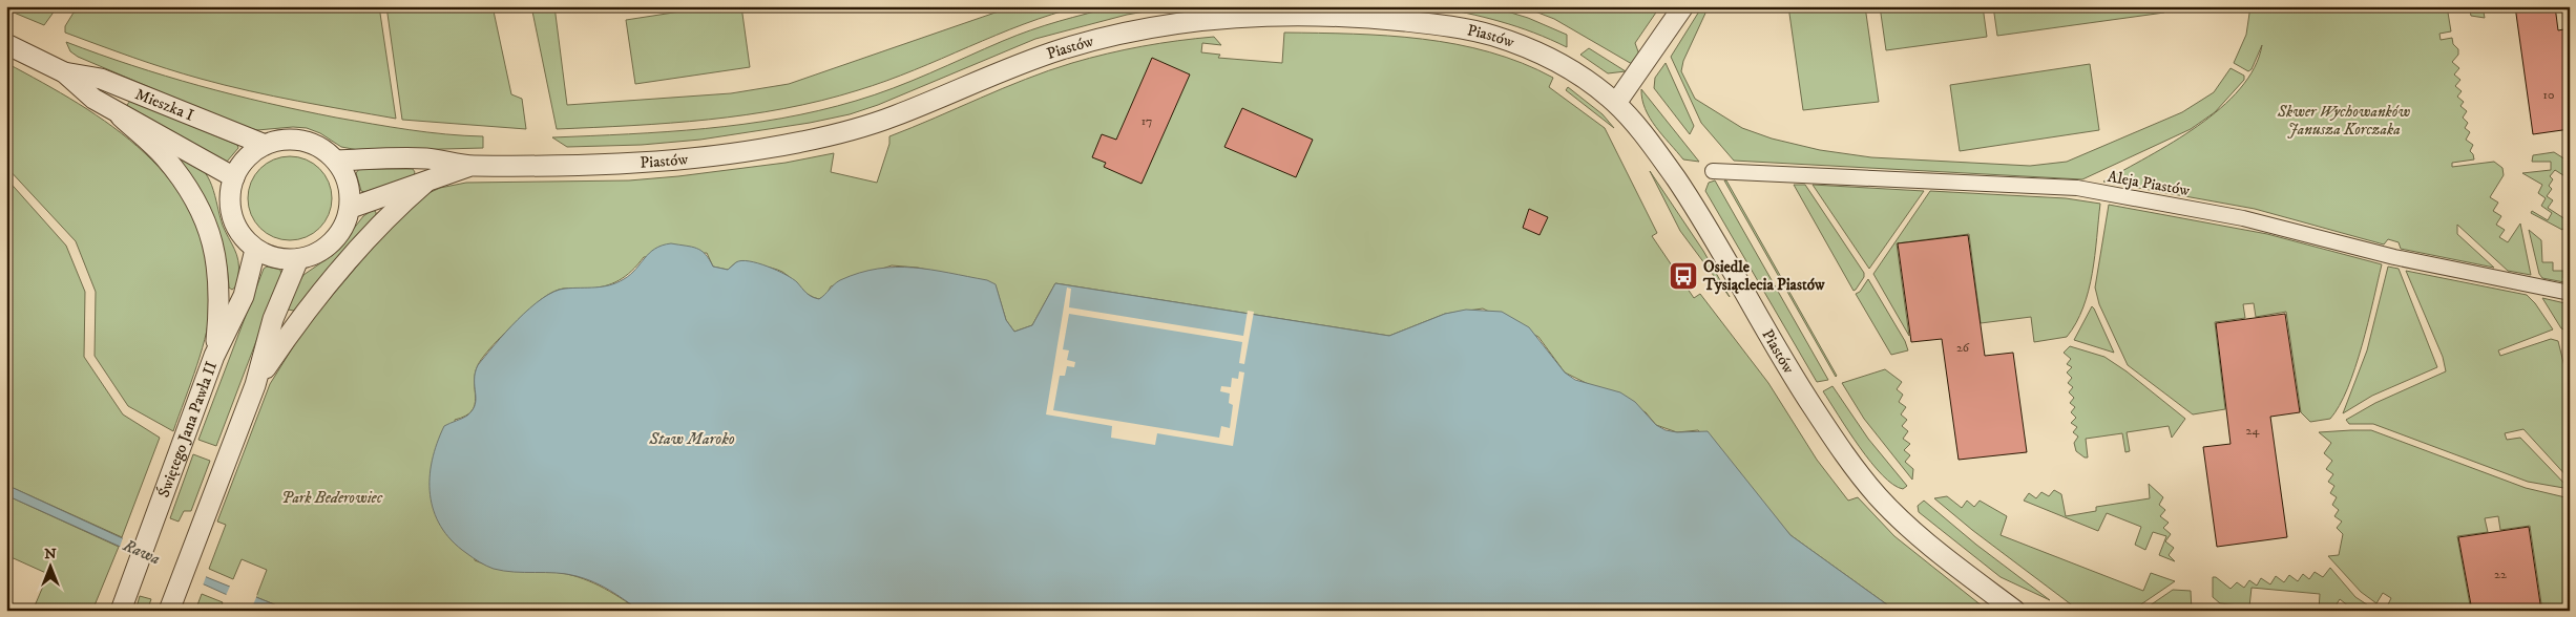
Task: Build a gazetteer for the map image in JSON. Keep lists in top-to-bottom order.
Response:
{
  "streets": {
    "street": [
      "Piastów",
      "Mieszka I",
      "Aleja Piastów",
      "Świętego Jana Pawła II"
    ]
  },
  "crossings": [
    ["Piastów", "Mieszka I"],
    ["Piastów", "Świętego Jana Pawła II"],
    ["Mieszka I", "Świętego Jana Pawła II"]
  ],
  "water": ["Staw Maroko", "Rawa"],
  "parks": ["Skwer Wychowanków Janusza Korczaka", "Park Bederowiec"],
  "places": {
    "bus stop": ["Osiedle Tysiąclecia Piastów"]
  },
  "house_numbers": [
    "10",
    "17",
    "26",
    "24",
    "22"
  ],
  "north": "top"
}
